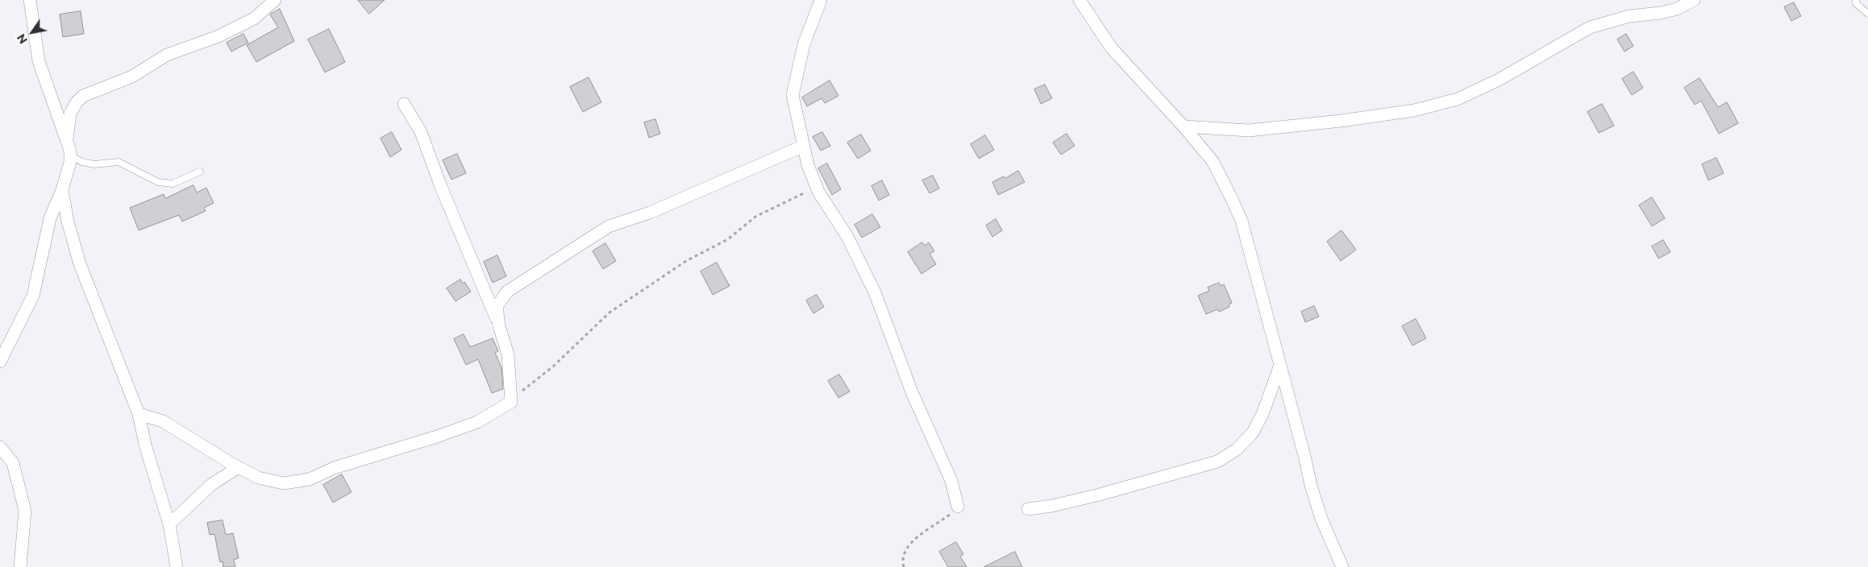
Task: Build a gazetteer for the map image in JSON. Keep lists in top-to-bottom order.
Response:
{
  "north": "bottom left"
}
